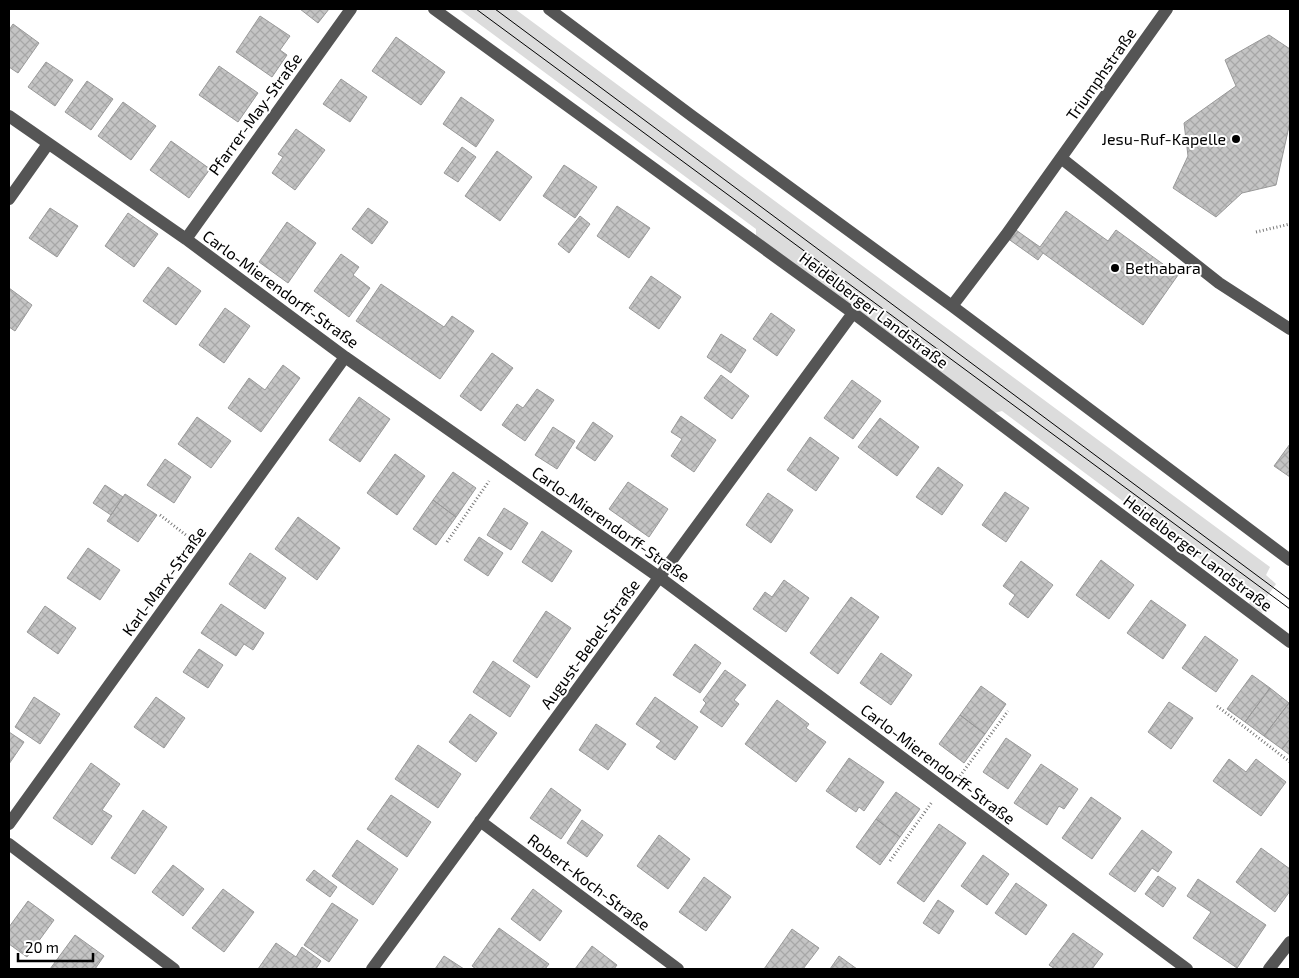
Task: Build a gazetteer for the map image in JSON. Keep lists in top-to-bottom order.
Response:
{
  "streets": {
    "street": [
      "Triumphstraße",
      "Pfarrer-May-Straße",
      "Carlo-Mierendorff-Straße",
      "Heidelberger Landstraße",
      "Karl-Marx-Straße",
      "August-Bebel-Straße",
      "Robert-Koch-Straße"
    ]
  },
  "crossings": [
    ["Pfarrer-May-Straße", "Carlo-Mierendorff-Straße"],
    ["Carlo-Mierendorff-Straße", "Karl-Marx-Straße"],
    ["Carlo-Mierendorff-Straße", "August-Bebel-Straße"],
    ["Heidelberger Landstraße", "August-Bebel-Straße"],
    ["August-Bebel-Straße", "Robert-Koch-Straße"]
  ],
  "places": ["Jesu-Ruf-Kapelle", "Bethabara"],
  "scale_bar": "20 m"
}
